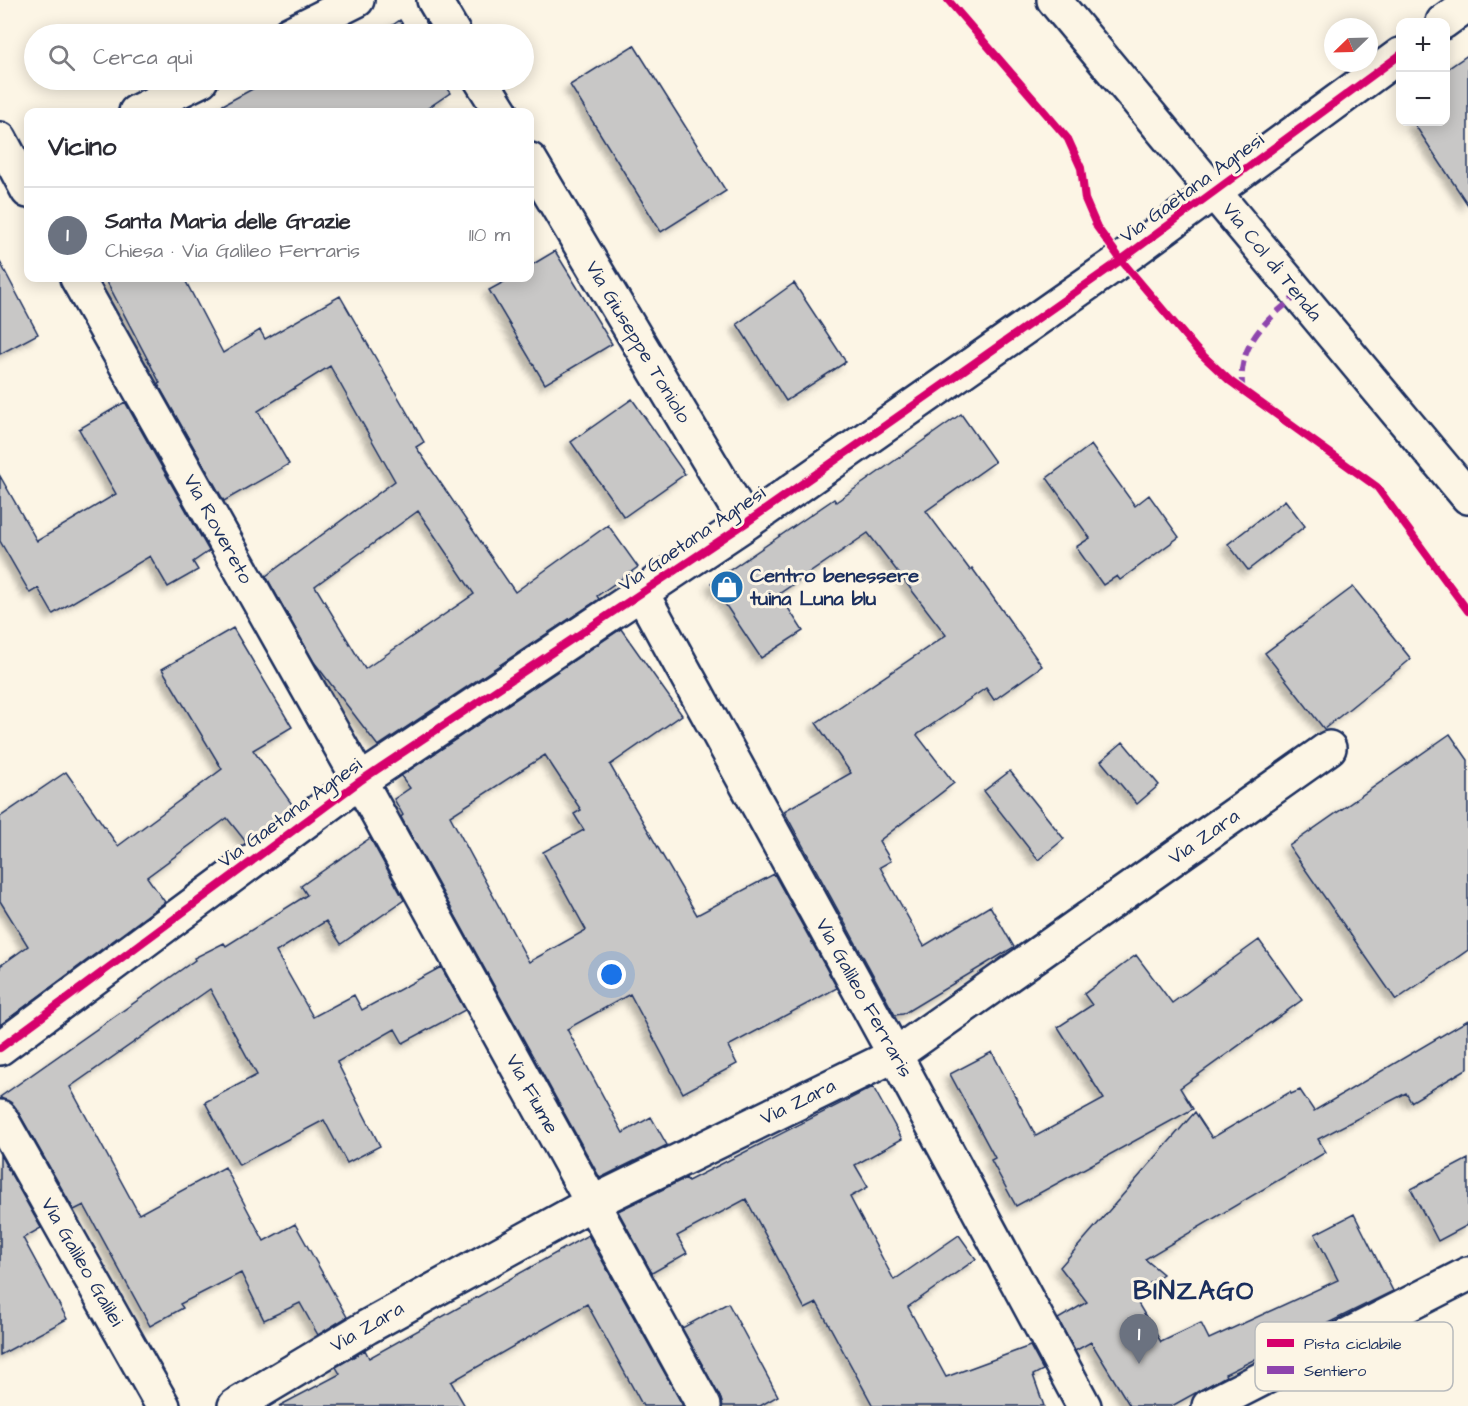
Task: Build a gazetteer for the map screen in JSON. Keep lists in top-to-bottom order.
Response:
{
  "streets": {
    "street": [
      "Via Gaetana Agnesi",
      "Via Col di Tenda",
      "Via Giuseppe Toniolo",
      "Via Rovereto",
      "Via Zara",
      "Via Galileo Ferraris",
      "Via Fiume",
      "Via Galileo Galilei"
    ]
  },
  "crossings": [
    ["Via Gaetana Agnesi", "Via Col di Tenda"],
    ["Via Gaetana Agnesi", "Via Giuseppe Toniolo"],
    ["Via Gaetana Agnesi", "Via Rovereto"],
    ["Via Gaetana Agnesi", "Via Galileo Ferraris"],
    ["Via Gaetana Agnesi", "Via Fiume"],
    ["Via Rovereto", "Via Fiume"],
    ["Via Zara", "Via Galileo Ferraris"],
    ["Via Zara", "Via Fiume"]
  ],
  "districts": ["BINZAGO"],
  "places": {
    "shop": ["Centro benessere tuina Luna blu"]
  },
  "legend": ["Pista ciclabile", "Sentiero"],
  "north": "bottom left",
  "page": {
    "map_buttons": ["+", "−"],
    "search": "Cerca qui",
    "heading": "Vicino",
    "list": [
      {
        "mark": "1",
        "name": "Santa Maria delle Grazie",
        "note": "Chiesa · Via Galileo Ferraris",
        "value": "110 m"
      }
    ],
    "pins": "1"
  }
}
